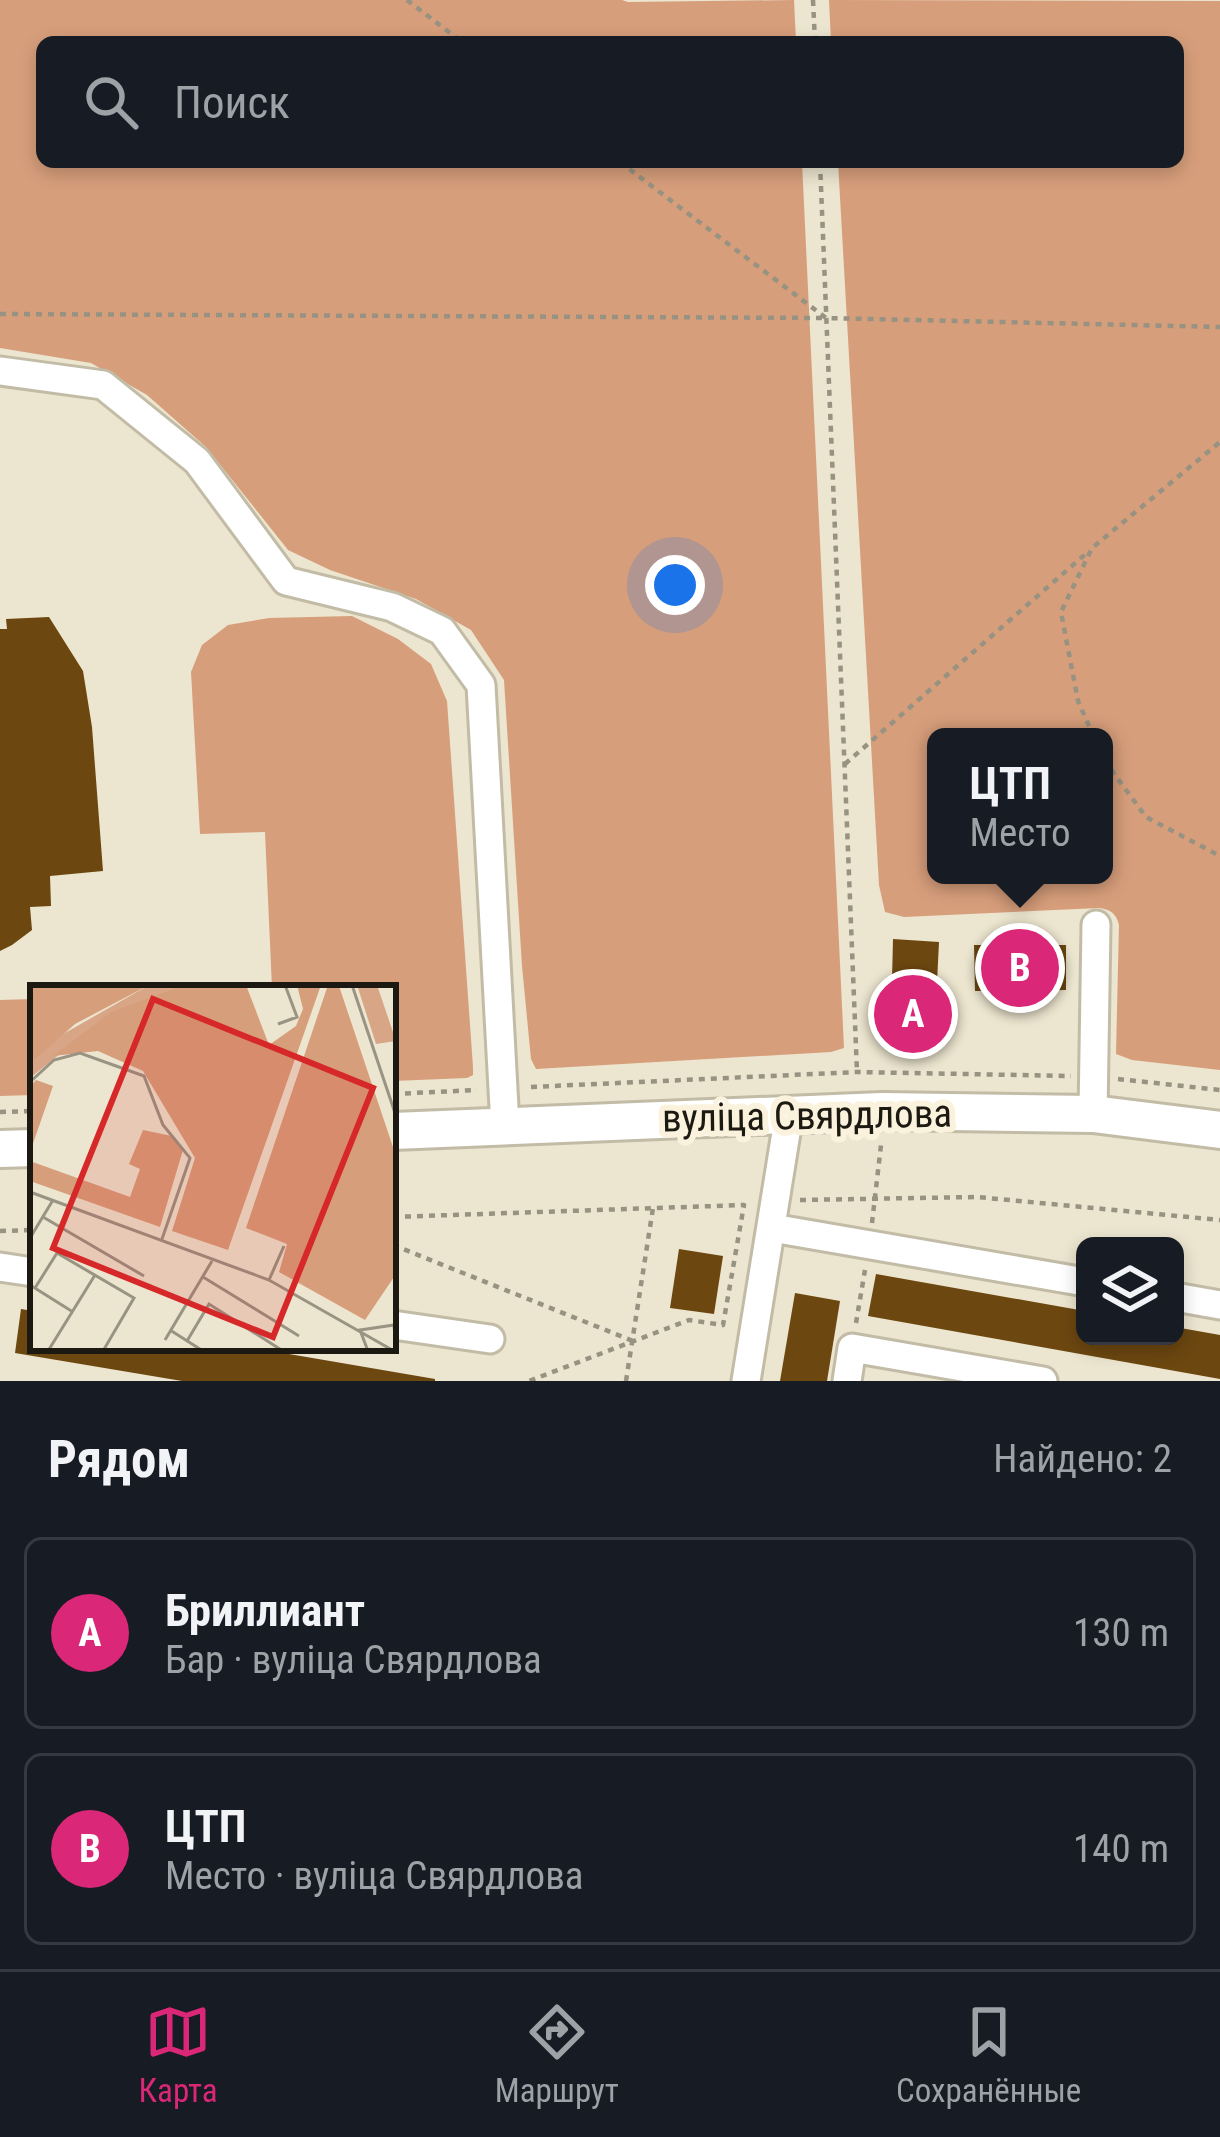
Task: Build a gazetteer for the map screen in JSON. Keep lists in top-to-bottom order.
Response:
{
  "streets": {
    "main road": ["вуліца Свярдлова"]
  },
  "page": {
    "search": "Поиск",
    "popup": ["ЦТП", "Место"],
    "pins": ["B", "A"],
    "heading": ["Рядом", "Найдено: 2"],
    "list": [
      {
        "mark": "A",
        "name": "Бриллиант",
        "note": "Бар · вуліца Свярдлова",
        "value": "130 m"
      },
      {
        "mark": "B",
        "name": "ЦТП",
        "note": "Место · вуліца Свярдлова",
        "value": "140 m"
      }
    ],
    "nav": ["Карта", "Маршрут", "Сохранённые"]
  }
}
